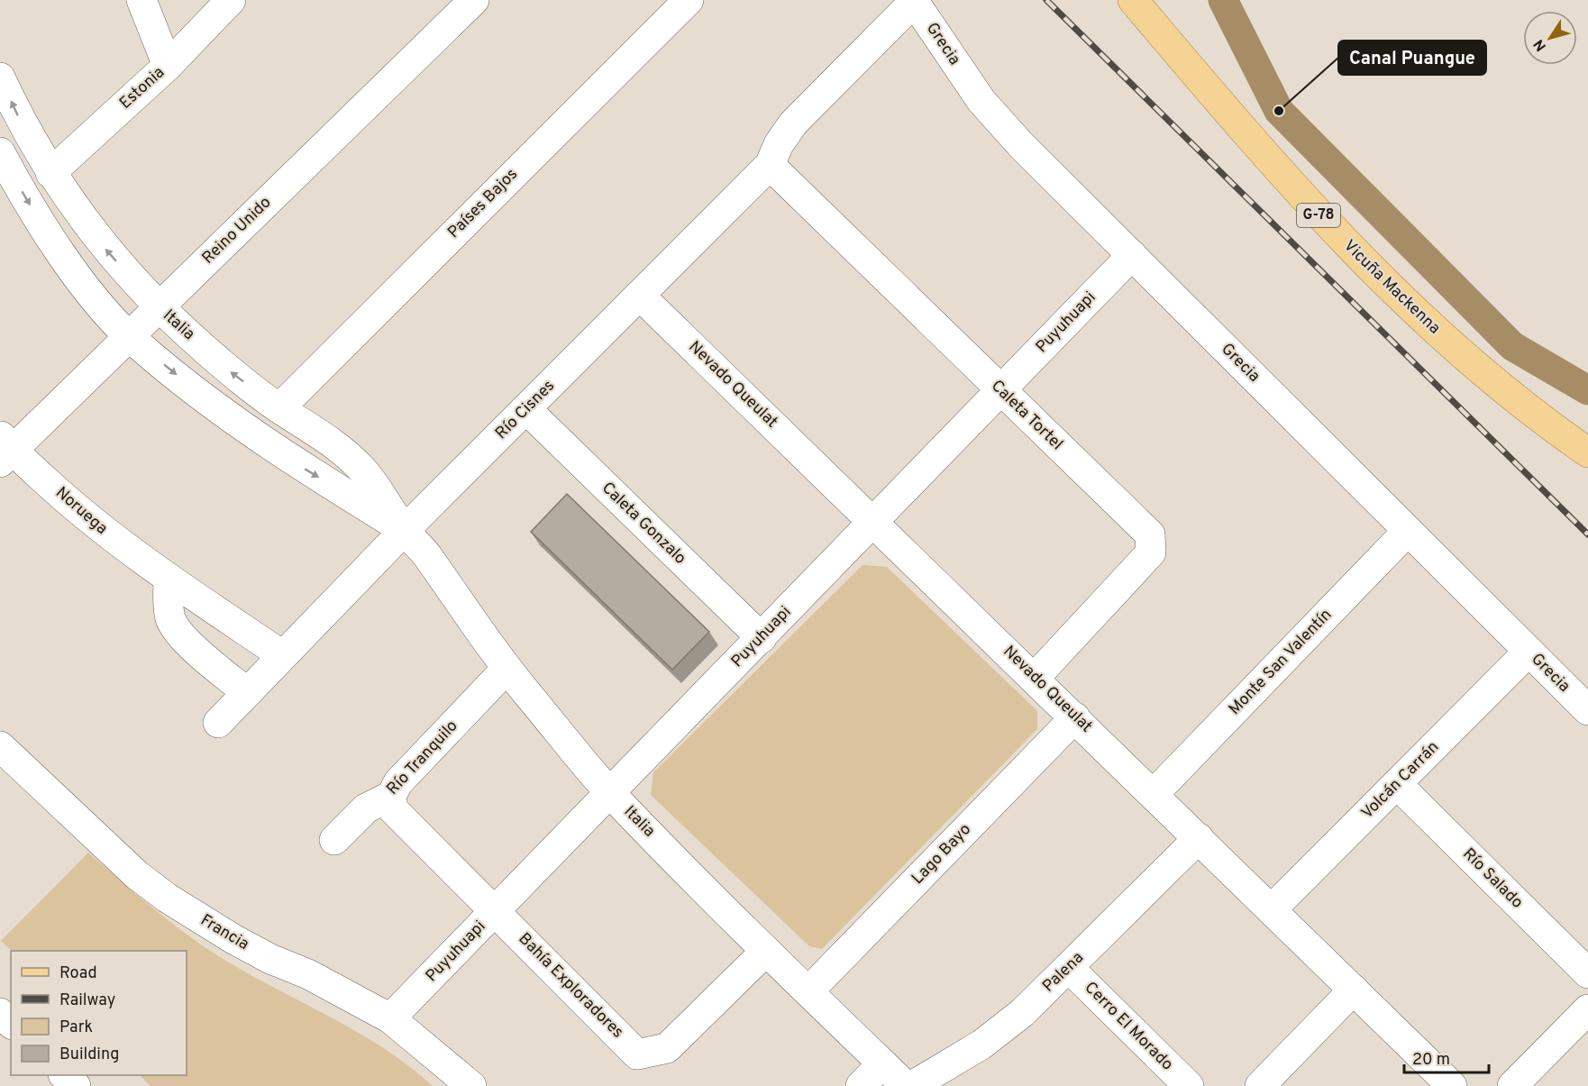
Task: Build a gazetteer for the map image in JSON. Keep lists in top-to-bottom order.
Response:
{
  "streets": {
    "main road": ["G-78", "Vicuña Mackenna"],
    "street": [
      "Grecia",
      "Estonia",
      "Países Bajos",
      "Reino Unido",
      "Puyuhuapi",
      "Italia",
      "Nevado Queulat",
      "Río Cisnes",
      "Caleta Tortel",
      "Noruega",
      "Caleta Gonzalo",
      "Monte San Valentín",
      "Río Tranquilo",
      "Volcán Carrán",
      "Lago Bayo",
      "Río Salado",
      "Francia",
      "Palena",
      "Bahía Exploradores",
      "Cerro El Morado"
    ]
  },
  "crossings": [
    ["Grecia", "Puyuhuapi"],
    ["Grecia", "Río Cisnes"],
    ["Grecia", "Monte San Valentín"],
    ["Grecia", "Volcán Carrán"],
    ["Estonia", "Italia"],
    ["Países Bajos", "Italia"],
    ["Reino Unido", "Italia"],
    ["Reino Unido", "Noruega"],
    ["Puyuhuapi", "Italia"],
    ["Puyuhuapi", "Nevado Queulat"],
    ["Puyuhuapi", "Caleta Tortel"],
    ["Puyuhuapi", "Caleta Gonzalo"],
    ["Puyuhuapi", "Francia"],
    ["Puyuhuapi", "Bahía Exploradores"],
    ["Italia", "Río Cisnes"],
    ["Italia", "Río Tranquilo"],
    ["Italia", "Lago Bayo"],
    ["Italia", "Bahía Exploradores"],
    ["Nevado Queulat", "Río Cisnes"],
    ["Nevado Queulat", "Caleta Tortel"],
    ["Nevado Queulat", "Monte San Valentín"],
    ["Nevado Queulat", "Volcán Carrán"],
    ["Nevado Queulat", "Lago Bayo"],
    ["Nevado Queulat", "Palena"],
    ["Río Cisnes", "Caleta Tortel"],
    ["Río Cisnes", "Noruega"],
    ["Río Cisnes", "Caleta Gonzalo"],
    ["Río Tranquilo", "Bahía Exploradores"],
    ["Volcán Carrán", "Río Salado"],
    ["Palena", "Cerro El Morado"]
  ],
  "places": ["Canal Puangue"],
  "legend": [
    "Road",
    "Railway",
    "Park",
    "Building"
  ],
  "scale_bar": "20 m",
  "north": "bottom left"
}
